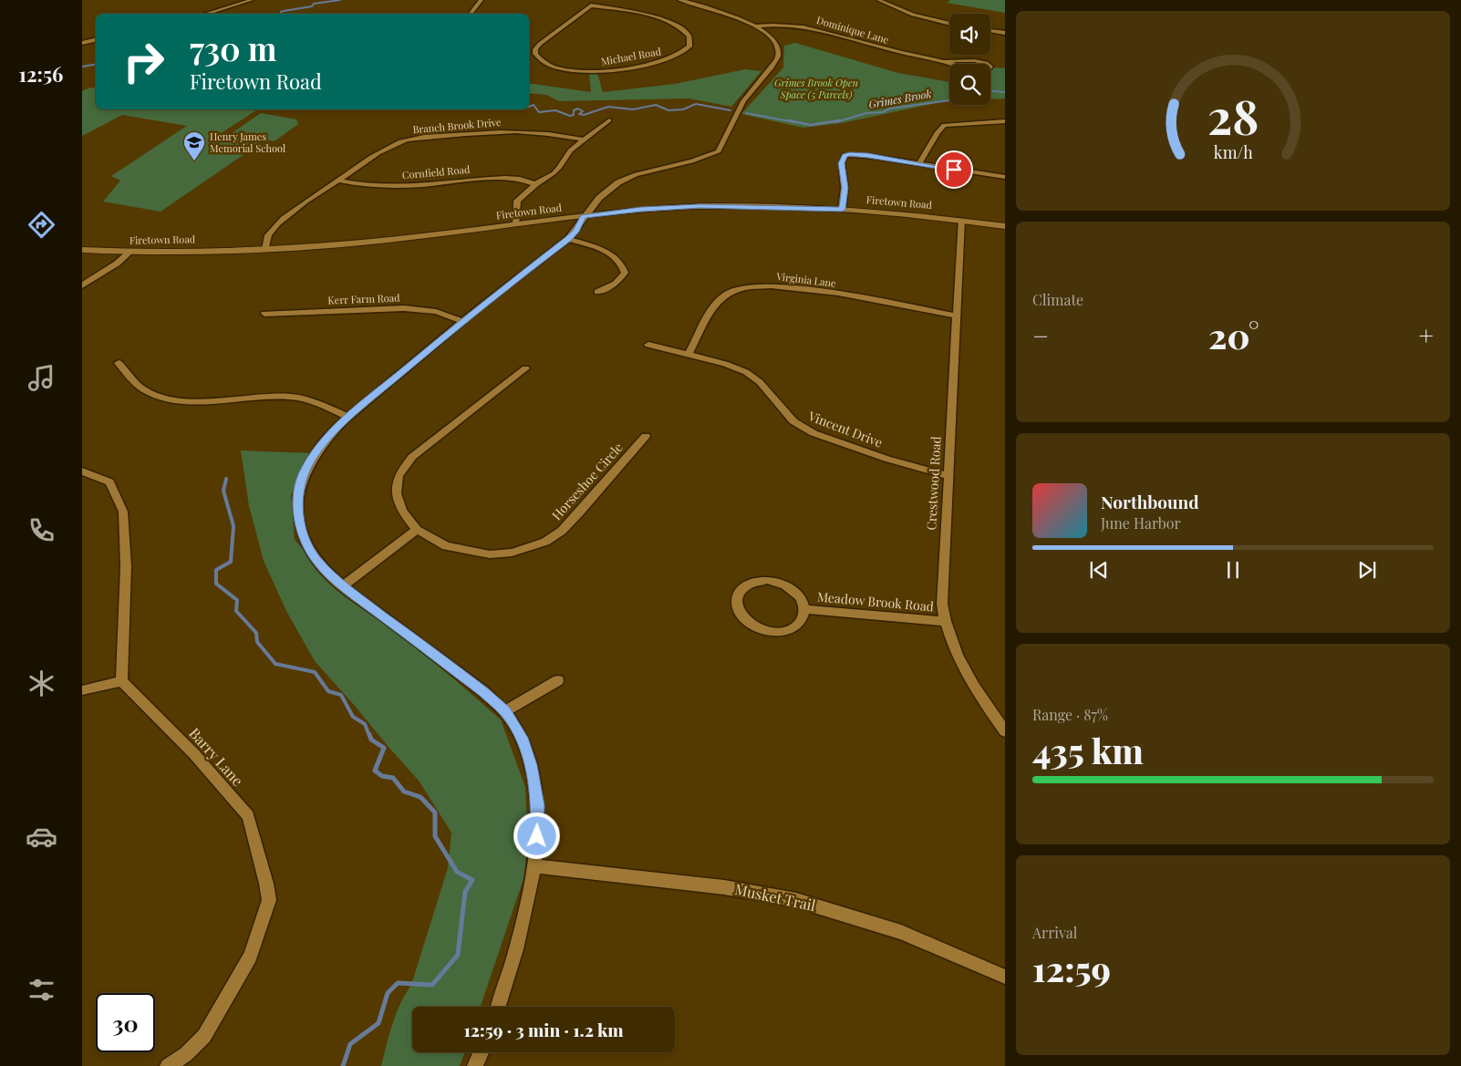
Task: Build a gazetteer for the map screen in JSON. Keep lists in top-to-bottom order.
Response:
{
  "streets": {
    "street": [
      "Dominique Lane",
      "Michael Road",
      "Branch Brook Drive",
      "Cornfield Road",
      "Firetown Road",
      "Virginia Lane",
      "Kerr Farm Road",
      "Vincent Drive",
      "Horseshoe Circle",
      "Crestwood Road",
      "Meadow Brook Road",
      "Barry Lane",
      "Musket Trail"
    ]
  },
  "crossings": [
    ["Branch Brook Drive", "Cornfield Road"],
    ["Branch Brook Drive", "Firetown Road"],
    ["Firetown Road", "Crestwood Road"],
    ["Virginia Lane", "Vincent Drive"],
    ["Virginia Lane", "Crestwood Road"],
    ["Vincent Drive", "Crestwood Road"],
    ["Crestwood Road", "Meadow Brook Road"]
  ],
  "water": ["Grimes Brook"],
  "parks": ["Grimes Brook Open Space (5 Parcels)"],
  "places": {
    "school or university": ["Henry James Memorial School"]
  },
  "page": {
    "tabs": "12:56",
    "turn": ["730 m", "Firetown Road"],
    "tile": [
      "Climate",
      ["Range · 87%", "435 km"],
      ["Arrival", "12:59"]
    ],
    "heat": ["−", "20°", "+"],
    "song": ["Northbound", "June Harbor"],
    "limit": "30",
    "trip": "12:59 · 3 min · 1.2 km",
    "gauge": ["28", "km/h"]
  }
}
